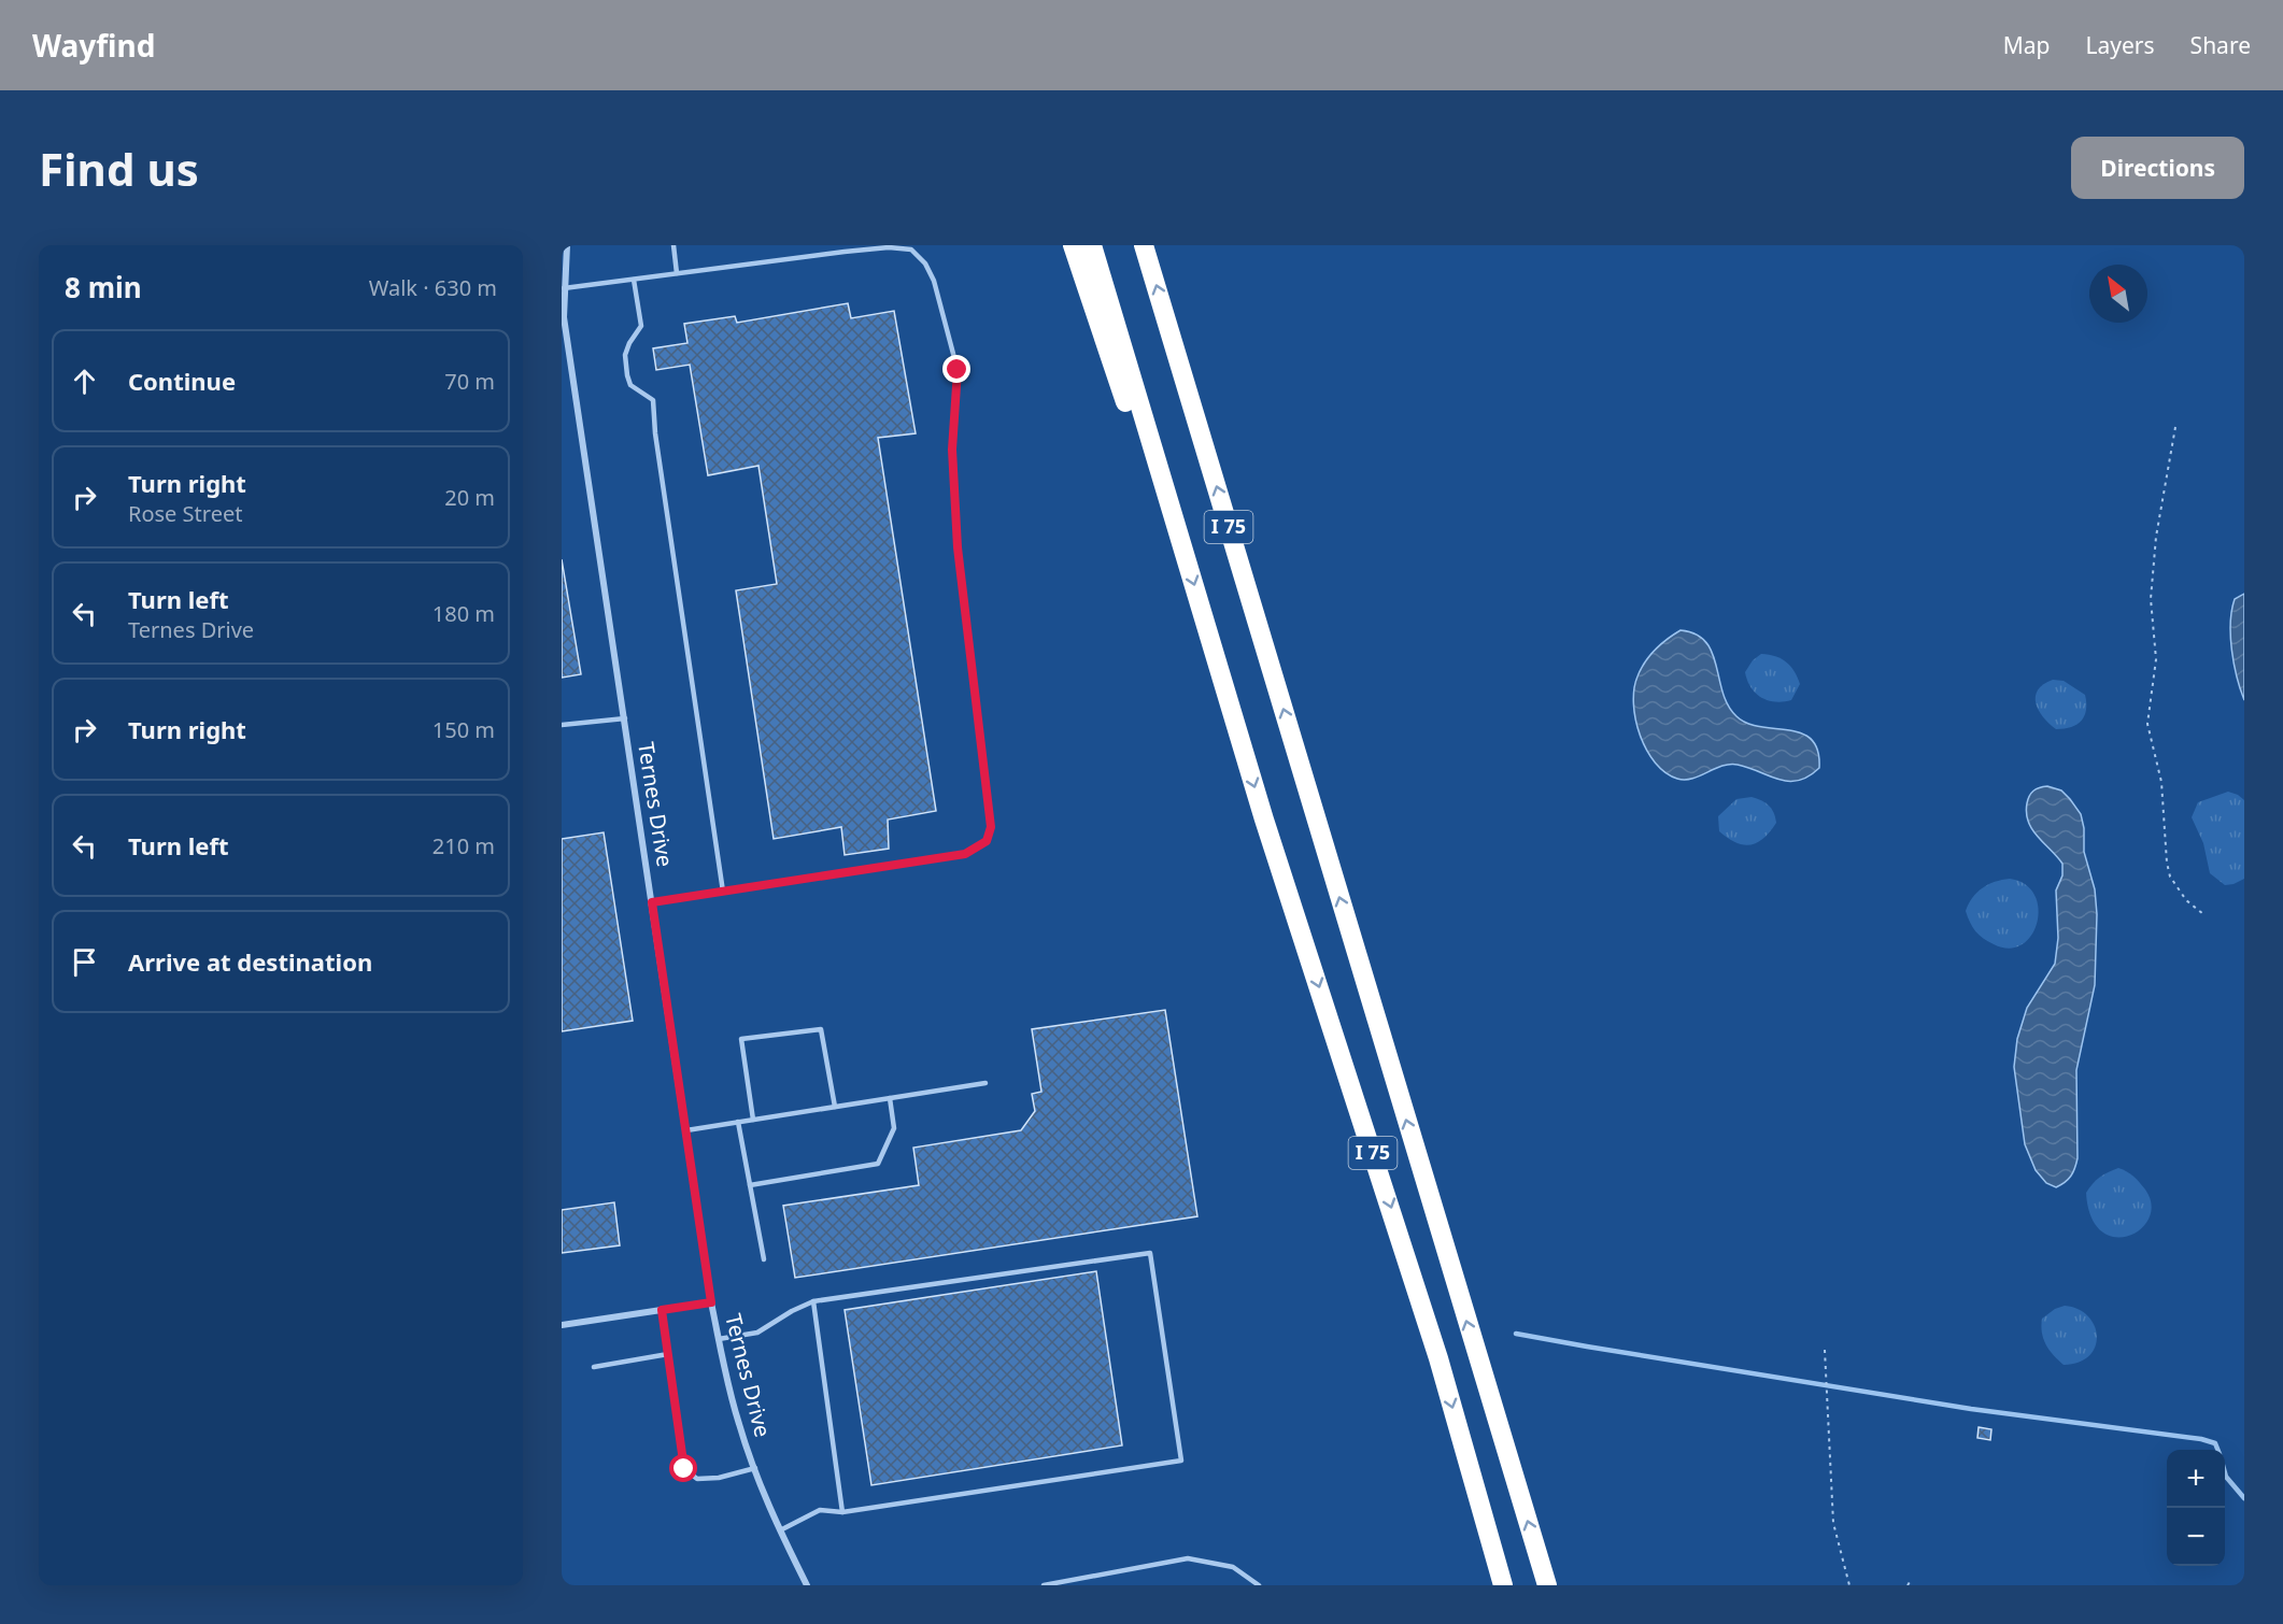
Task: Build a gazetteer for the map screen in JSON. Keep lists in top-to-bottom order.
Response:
{
  "streets": {
    "highway": ["I 75"],
    "street": ["Ternes Drive"]
  },
  "north": "top left",
  "page": {
    "header": "Wayfind",
    "nav": ["Map", "Layers", "Share"],
    "buttons": "Directions",
    "title": "Find us",
    "heading": ["8 min", "Walk · 630 m"],
    "list": [
      ["Continue", "70 m"],
      ["Turn right", "Rose Street", "20 m"],
      ["Turn left", "Ternes Drive", "180 m"],
      ["Turn right", "150 m"],
      ["Turn left", "210 m"],
      "Arrive at destination"
    ],
    "map_buttons": ["+", "−"]
  }
}
